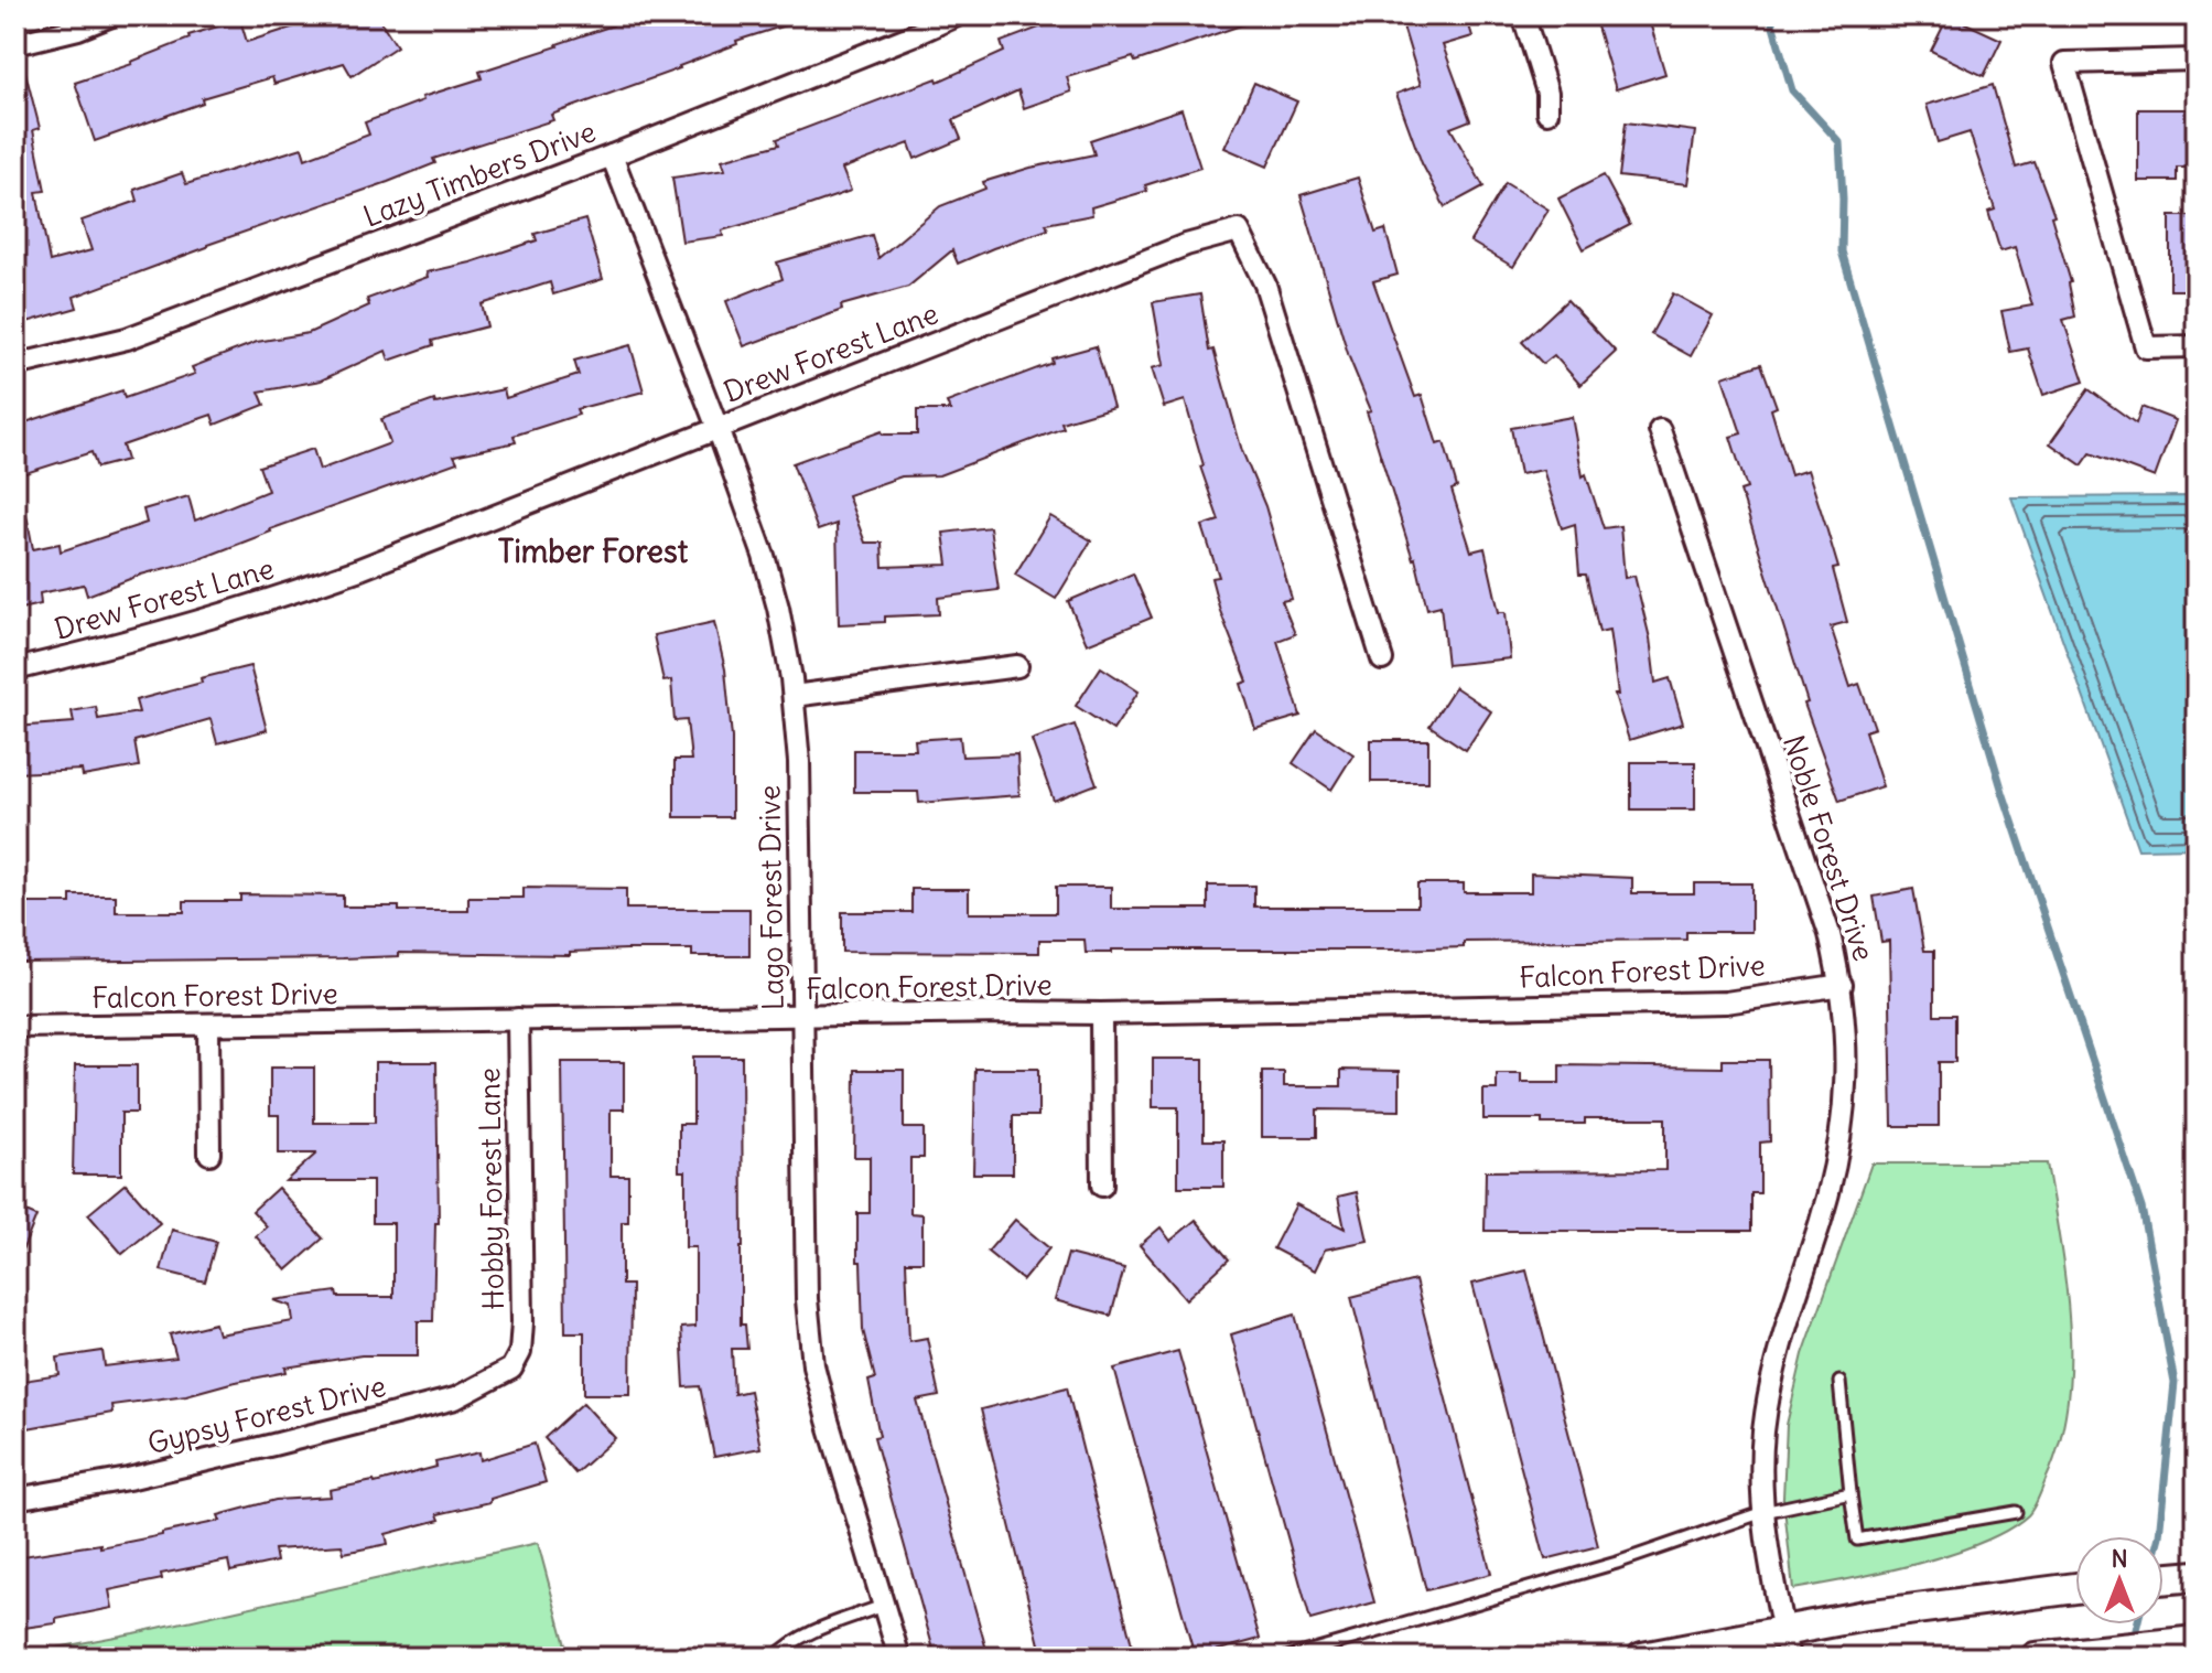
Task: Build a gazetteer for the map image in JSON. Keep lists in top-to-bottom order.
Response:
{
  "streets": {
    "street": [
      "Lazy Timbers Drive",
      "Drew Forest Lane",
      "Noble Forest Drive",
      "Lago Forest Drive",
      "Falcon Forest Drive",
      "Hobby Forest Lane",
      "Gypsy Forest Drive"
    ]
  },
  "crossings": [
    ["Lazy Timbers Drive", "Lago Forest Drive"],
    ["Drew Forest Lane", "Lago Forest Drive"],
    ["Noble Forest Drive", "Falcon Forest Drive"],
    ["Lago Forest Drive", "Falcon Forest Drive"],
    ["Falcon Forest Drive", "Hobby Forest Lane"],
    ["Hobby Forest Lane", "Gypsy Forest Drive"]
  ],
  "districts": ["Timber Forest"],
  "north": "top"
}
